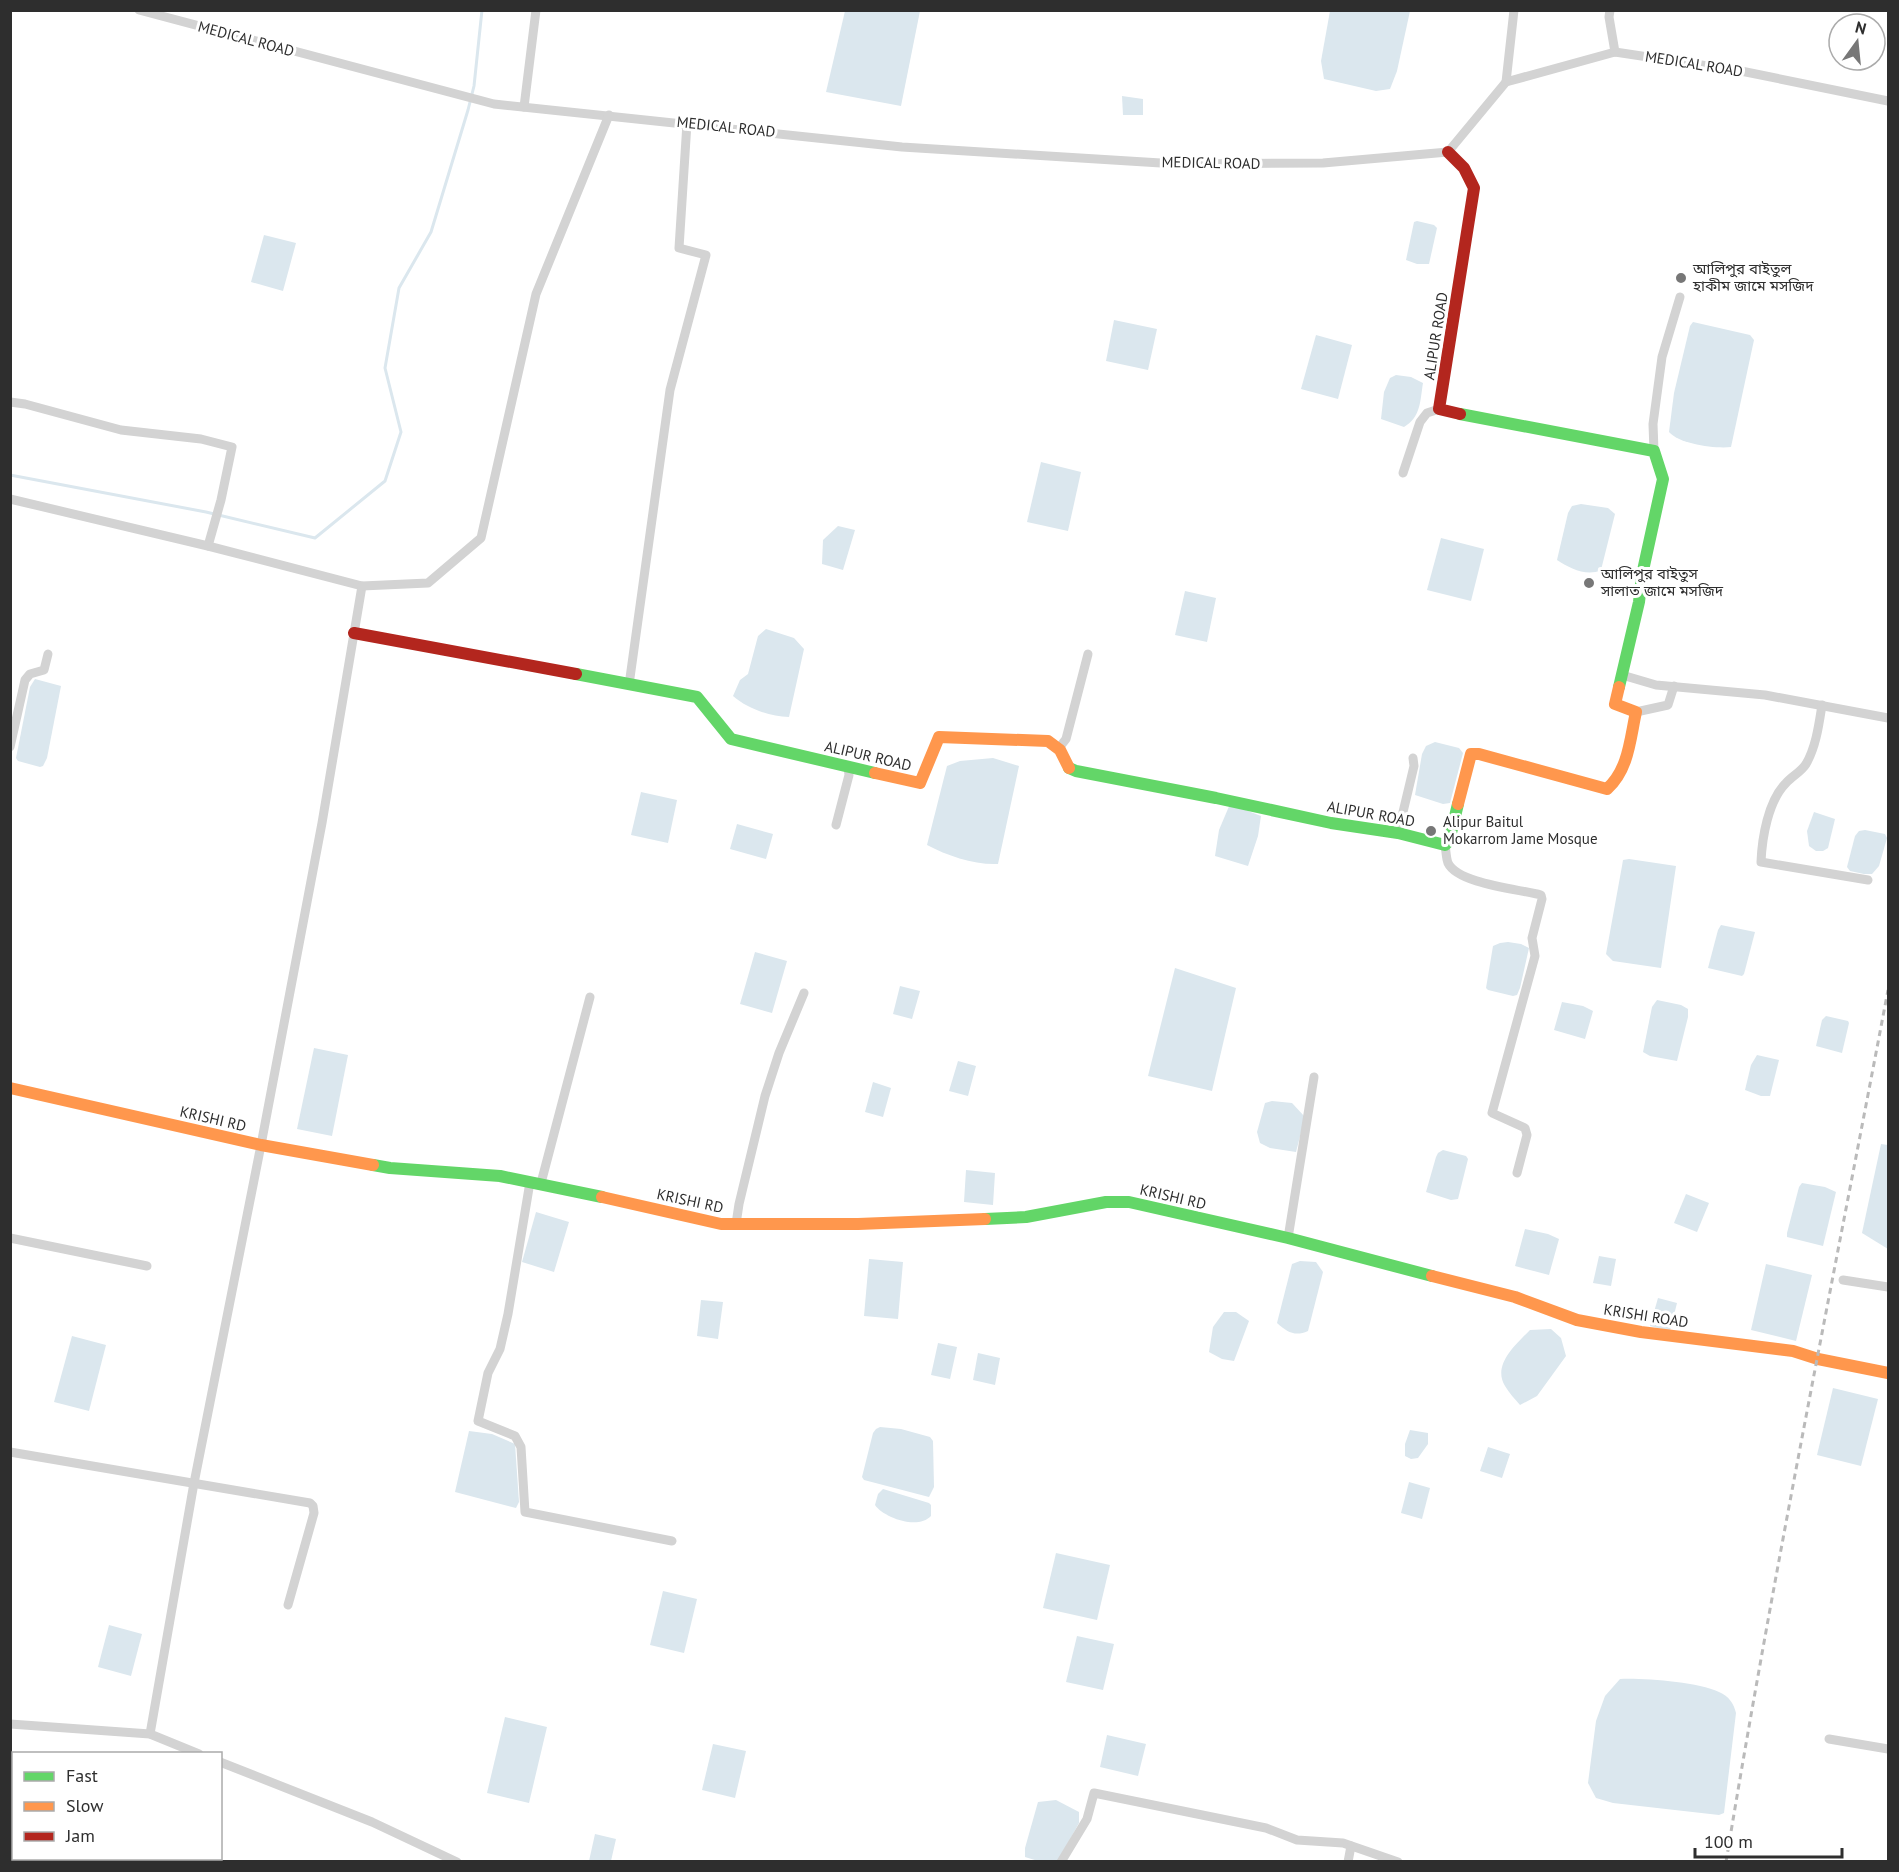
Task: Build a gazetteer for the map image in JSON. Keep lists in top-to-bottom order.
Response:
{
  "streets": {
    "street": [
      "MEDICAL ROAD",
      "ALIPUR ROAD",
      "KRISHI RD",
      "KRISHI ROAD"
    ]
  },
  "crossings": [
    ["MEDICAL ROAD", "ALIPUR ROAD"],
    ["KRISHI RD", "KRISHI ROAD"]
  ],
  "places": ["আলিপুর বাইতুল হাকীম জামে মসজিদ", "আলিপুর বাইতুস সালাত জামে মসজিদ", "Alipur Baitul Mokarrom Jame Mosque"],
  "legend": ["Fast", "Slow", "Jam"],
  "scale_bar": "100 m",
  "north": "top"
}
